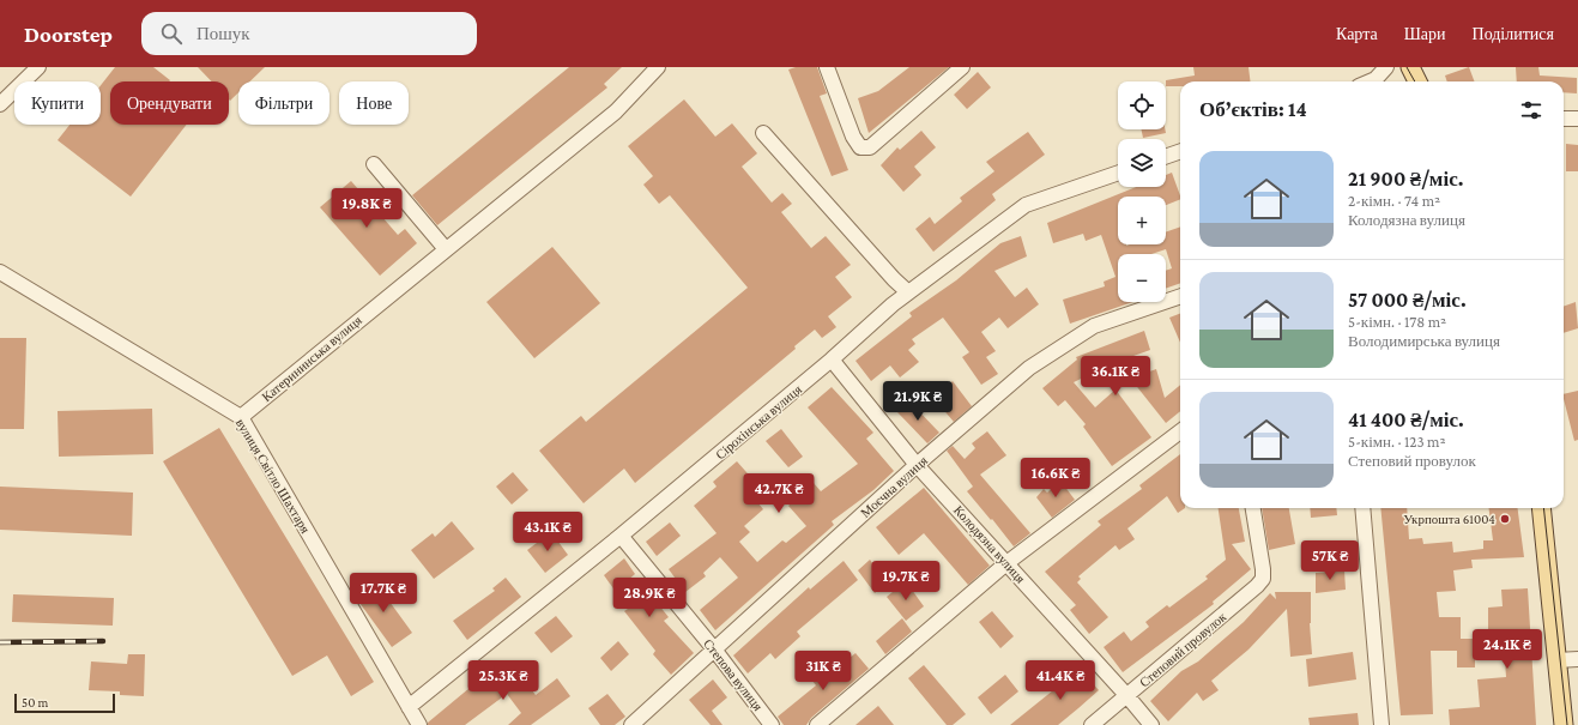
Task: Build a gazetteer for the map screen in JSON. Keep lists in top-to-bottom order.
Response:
{
  "streets": {
    "street": [
      "Катерининська вулиця",
      "Сірохінська вулиця",
      "вулиця Світло Шахтаря",
      "Моєчна вулиця",
      "Колодязна вулиця",
      "Степовий провулок",
      "Степова вулиця"
    ]
  },
  "crossings": [
    ["Катерининська вулиця", "вулиця Світло Шахтаря"],
    ["Сірохінська вулиця", "вулиця Світло Шахтаря"],
    ["Сірохінська вулиця", "Колодязна вулиця"],
    ["Сірохінська вулиця", "Степова вулиця"],
    ["Моєчна вулиця", "Колодязна вулиця"],
    ["Моєчна вулиця", "Степова вулиця"],
    ["Колодязна вулиця", "Степовий провулок"]
  ],
  "places": ["Укрпошта 61004"],
  "scale_bar": "50 m",
  "page": {
    "header": "Doorstep",
    "search": "Пошук",
    "nav": ["Карта", "Шари", "Поділитися"],
    "map_buttons": ["+", "−"],
    "chip": [
      "Купити",
      "Орендувати",
      "Фільтри",
      "Нове"
    ],
    "heading": "Об’єктів: 14",
    "list": [
      {
        "name": "21 900 ₴/міс.",
        "note": "2-кімн. · 74 m² · Колодязна вулиця"
      },
      {
        "name": "57 000 ₴/міс.",
        "note": "5-кімн. · 178 m² · Володимирська вулиця"
      },
      {
        "name": "41 400 ₴/міс.",
        "note": "5-кімн. · 123 m² · Степовий провулок"
      }
    ],
    "price": [
      "19.8K ₴",
      "36.1K ₴",
      "21.9K ₴",
      "16.6K ₴",
      "42.7K ₴",
      "43.1K ₴",
      "57K ₴",
      "19.7K ₴",
      "17.7K ₴",
      "28.9K ₴",
      "24.1K ₴",
      "31K ₴",
      "25.3K ₴",
      "41.4K ₴"
    ],
    "scale": "50 m"
  }
}
